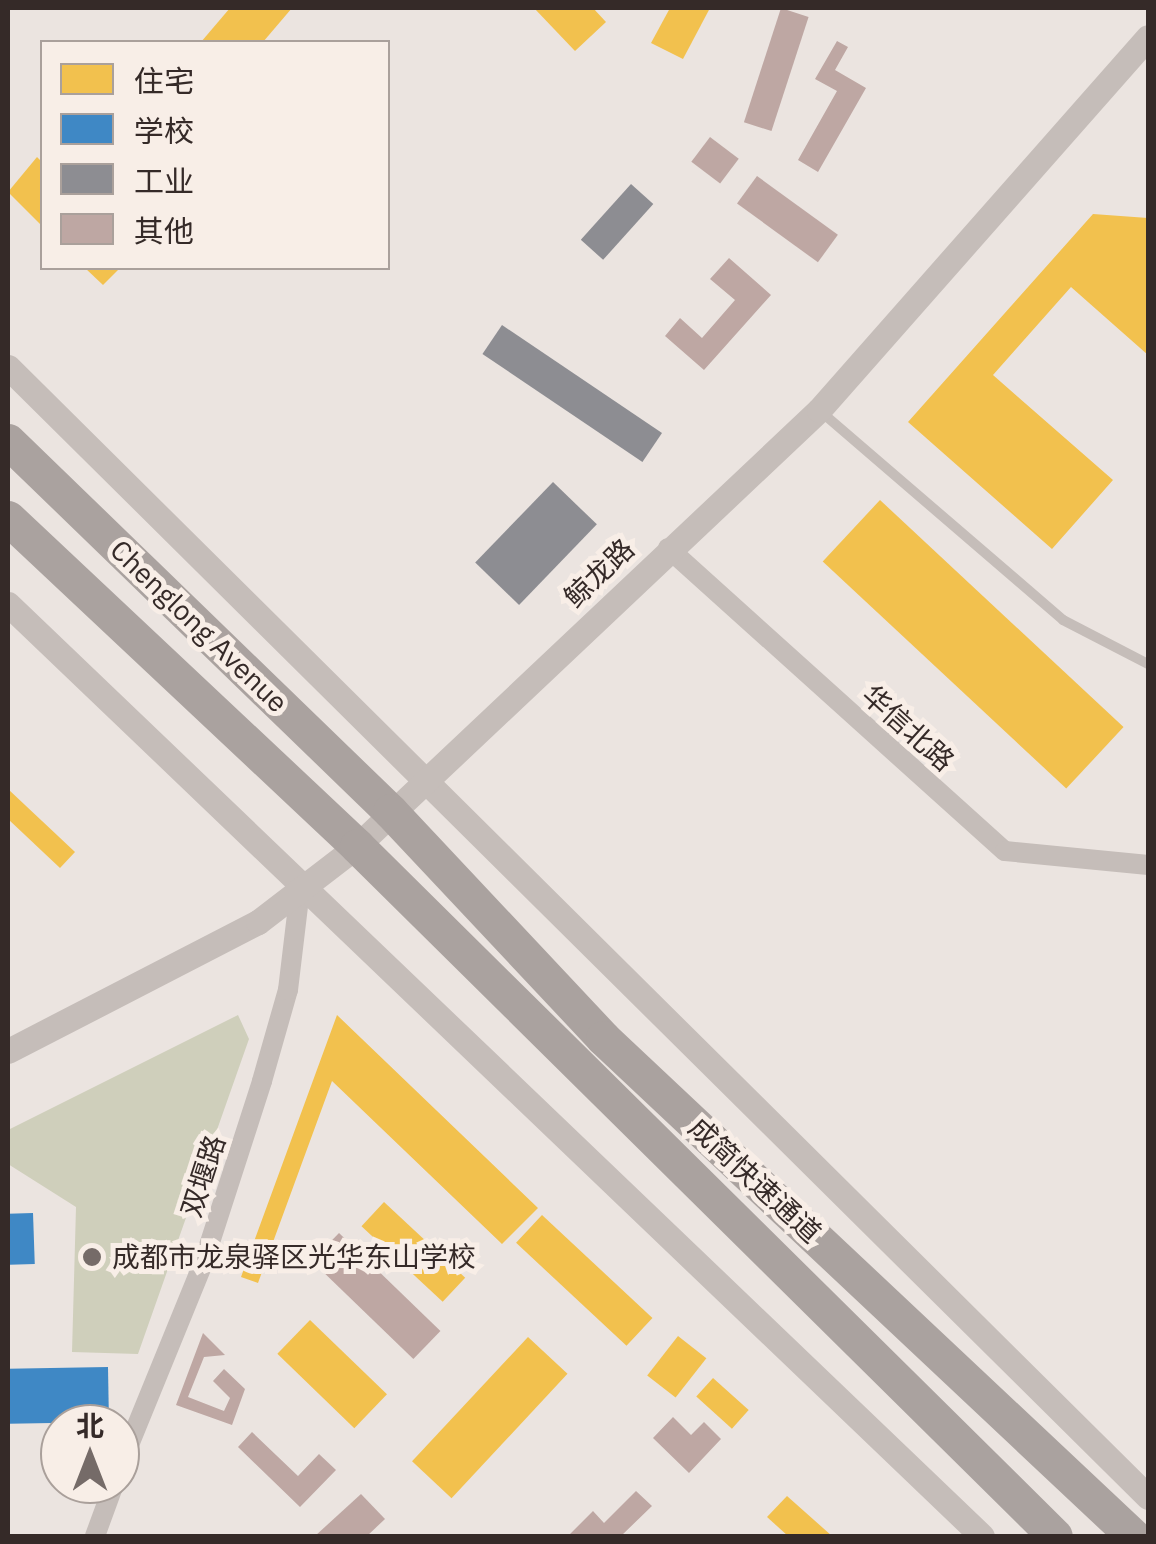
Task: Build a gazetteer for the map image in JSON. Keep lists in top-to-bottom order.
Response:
{
  "streets": {
    "highway": ["Chenglong Avenue", "成简快速通道"],
    "street": ["鲸龙路", "华信北路", "双堰路"]
  },
  "crossings": [
    ["鲸龙路", "Chenglong Avenue"],
    ["鲸龙路", "华信北路"],
    ["鲸龙路", "双堰路"],
    ["鲸龙路", "成简快速通道"],
    ["Chenglong Avenue", "成简快速通道"]
  ],
  "places": ["成都市龙泉驿区光华东山学校"],
  "legend": [
    "住宅",
    "学校",
    "工业",
    "其他"
  ],
  "north": "top"
}
